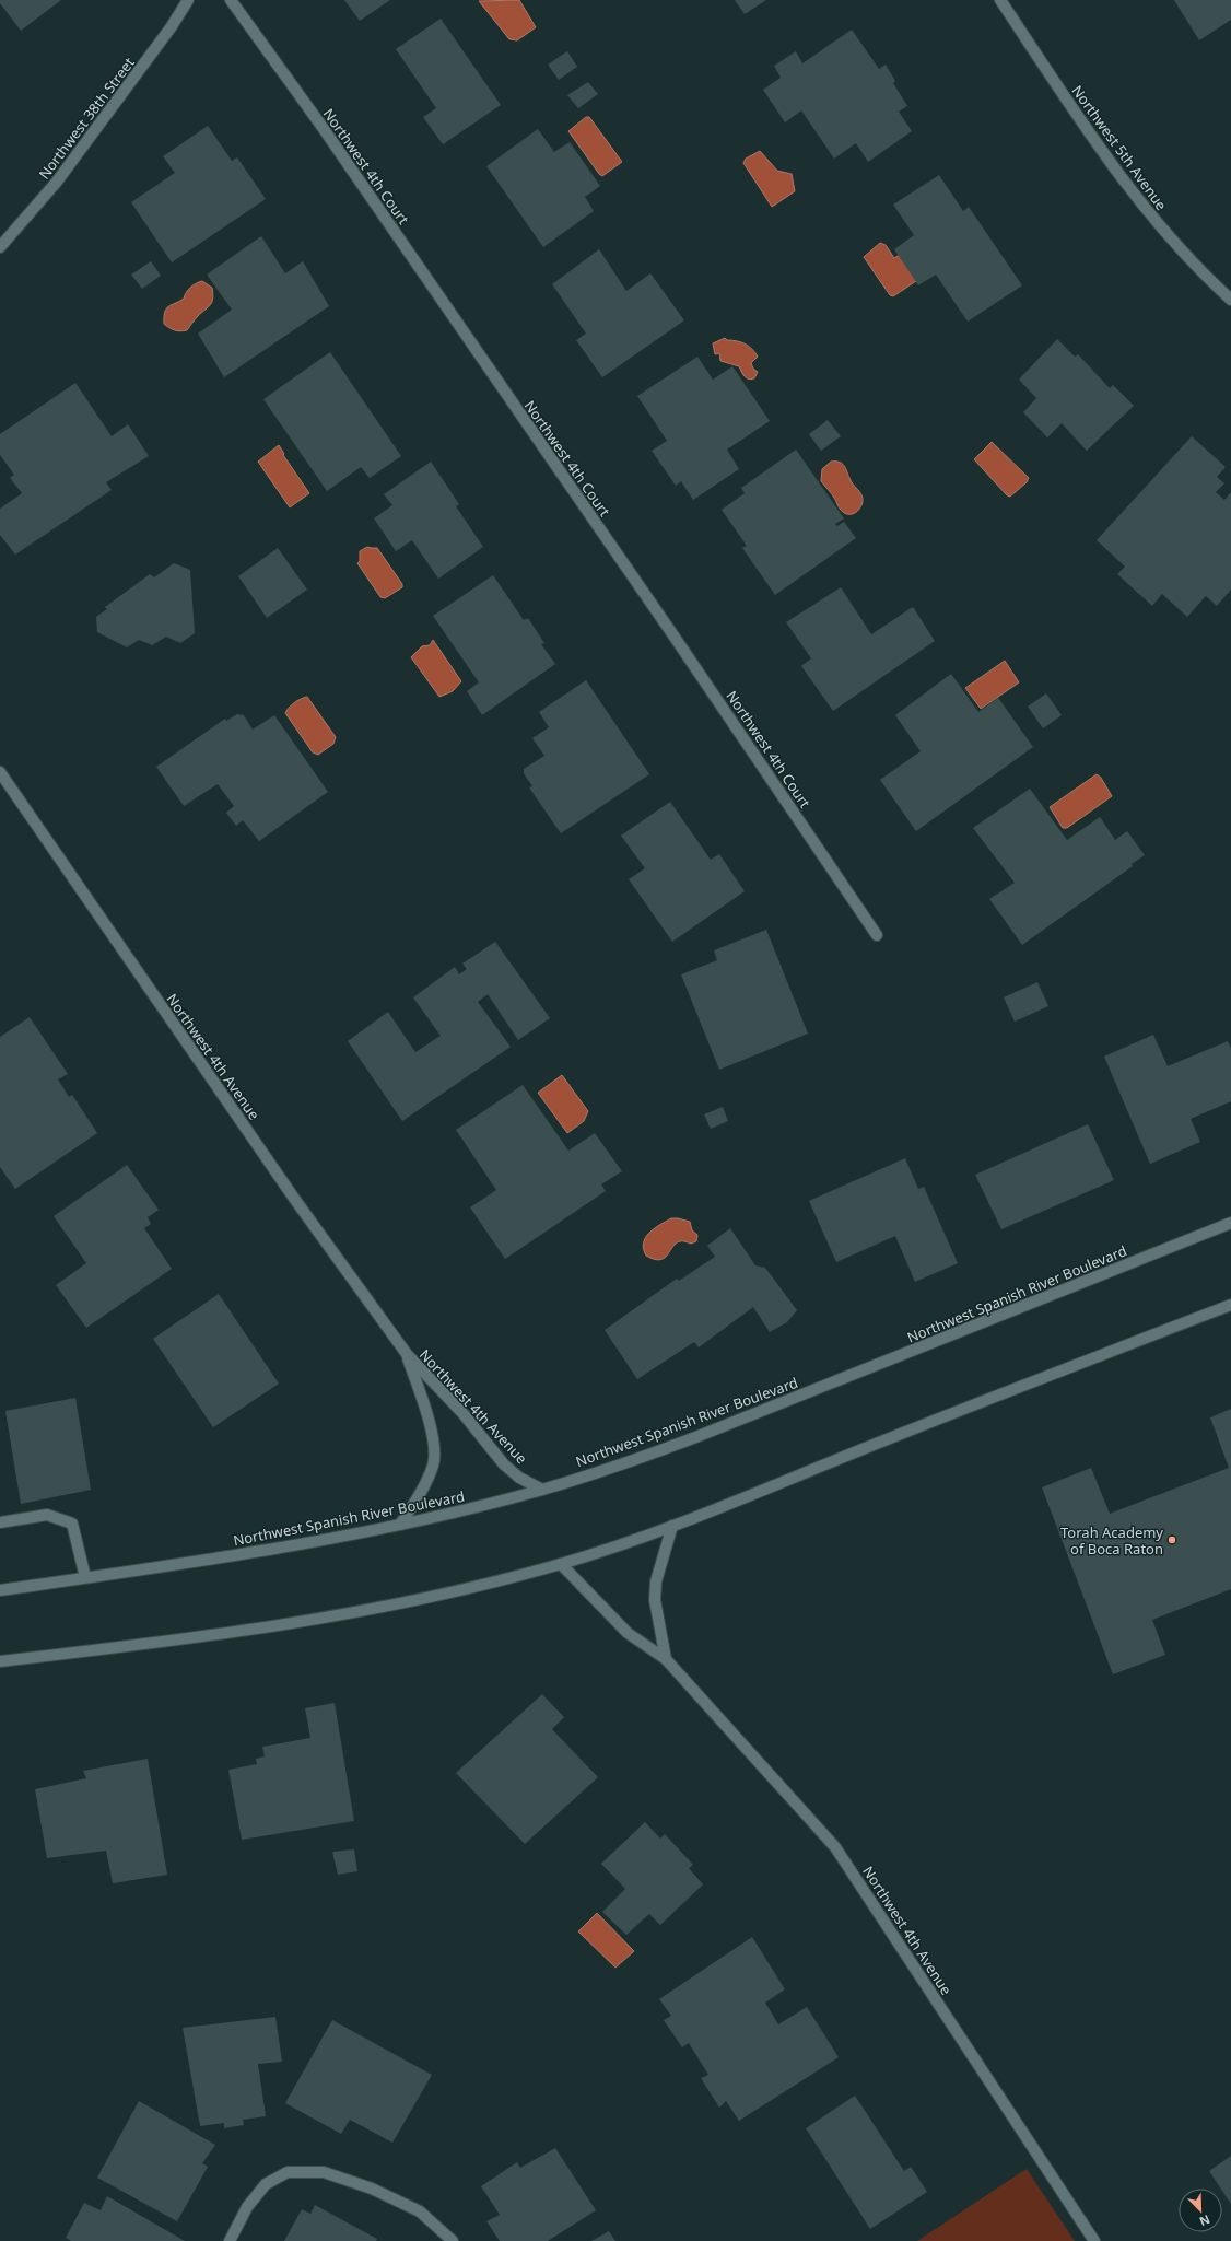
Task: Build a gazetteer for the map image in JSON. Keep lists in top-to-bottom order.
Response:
{
  "streets": {
    "street": [
      "Northwest 38th Street",
      "Northwest 5th Avenue",
      "Northwest 4th Court",
      "Northwest 4th Avenue",
      "Northwest Spanish River Boulevard"
    ]
  },
  "crossings": [
    ["Northwest 4th Avenue", "Northwest Spanish River Boulevard"]
  ],
  "places": ["Torah Academy of Boca Raton"],
  "north": "bottom right"
}
